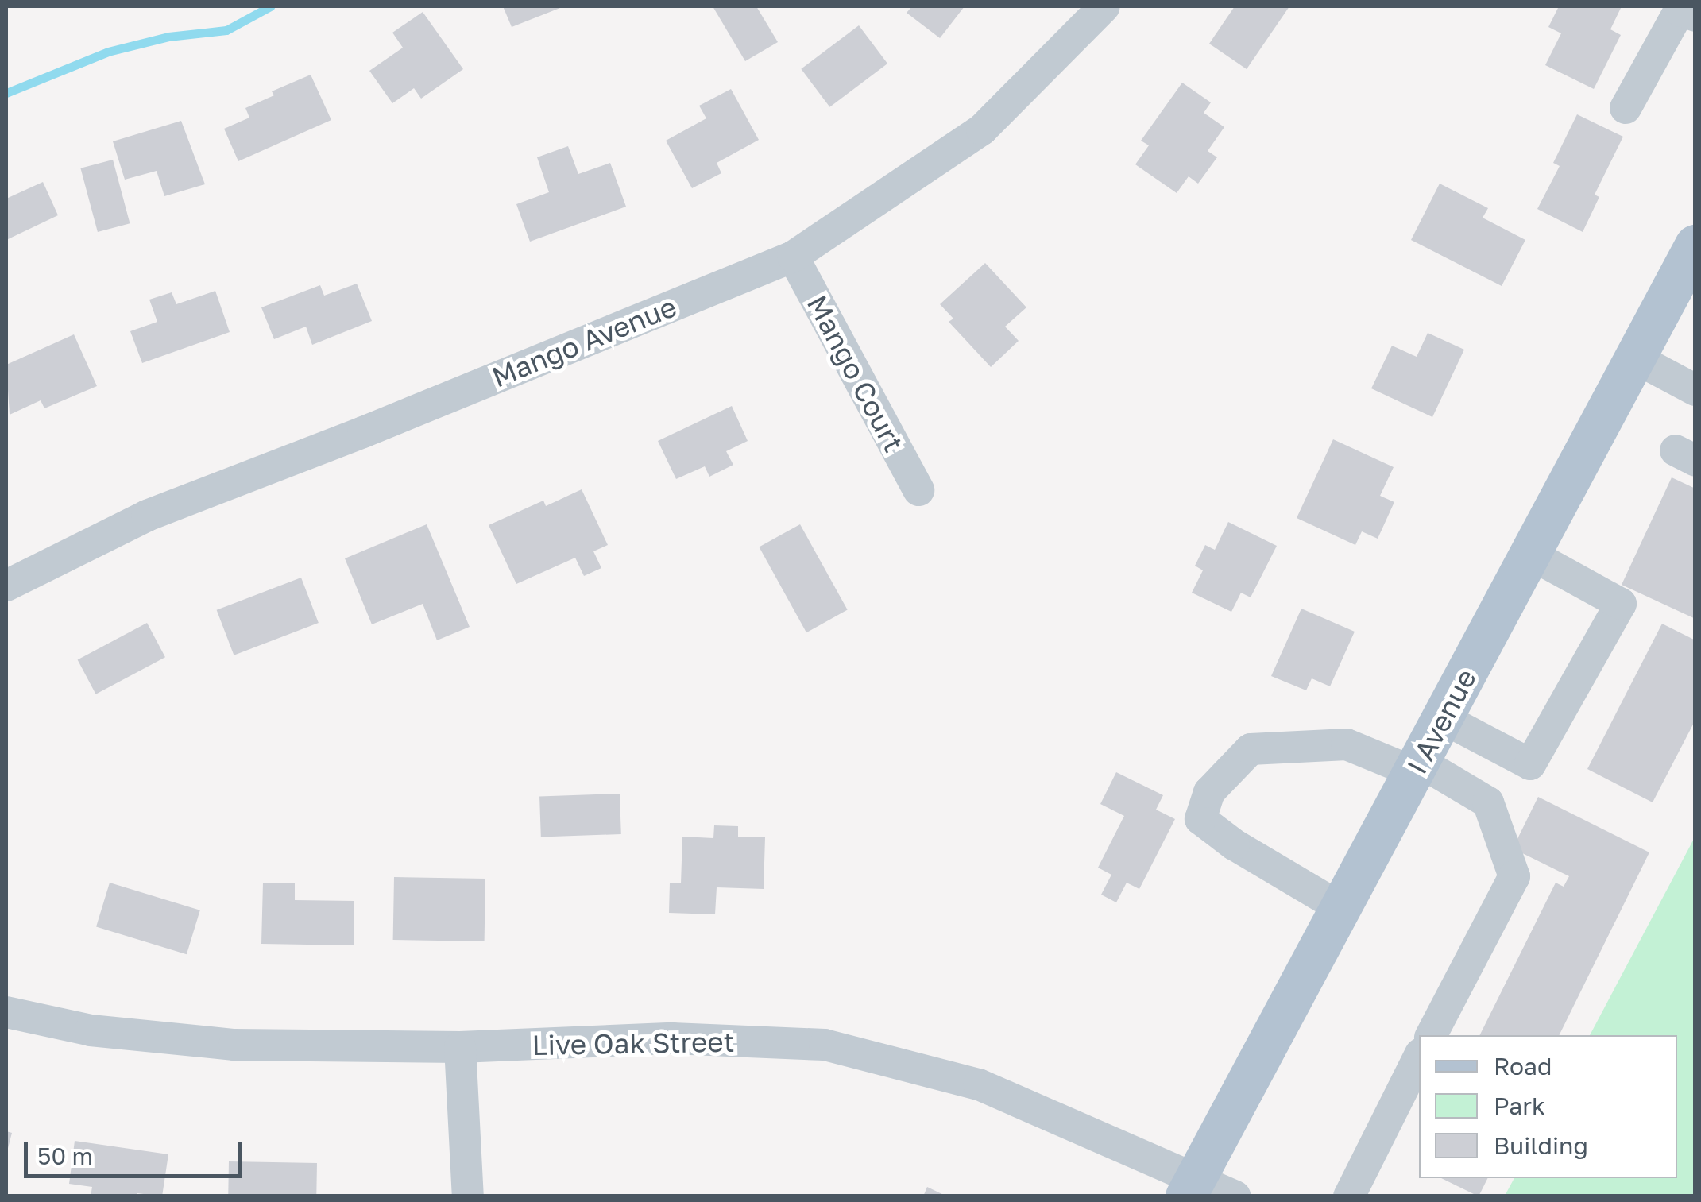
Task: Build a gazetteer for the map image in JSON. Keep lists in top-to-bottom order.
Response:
{
  "streets": {
    "main road": ["I Avenue"],
    "street": ["Mango Avenue", "Mango Court", "Live Oak Street"]
  },
  "crossings": [
    ["Mango Avenue", "Mango Court"],
    ["I Avenue", "Live Oak Street"]
  ],
  "legend": ["Road", "Park", "Building"],
  "scale_bar": "50 m"
}
